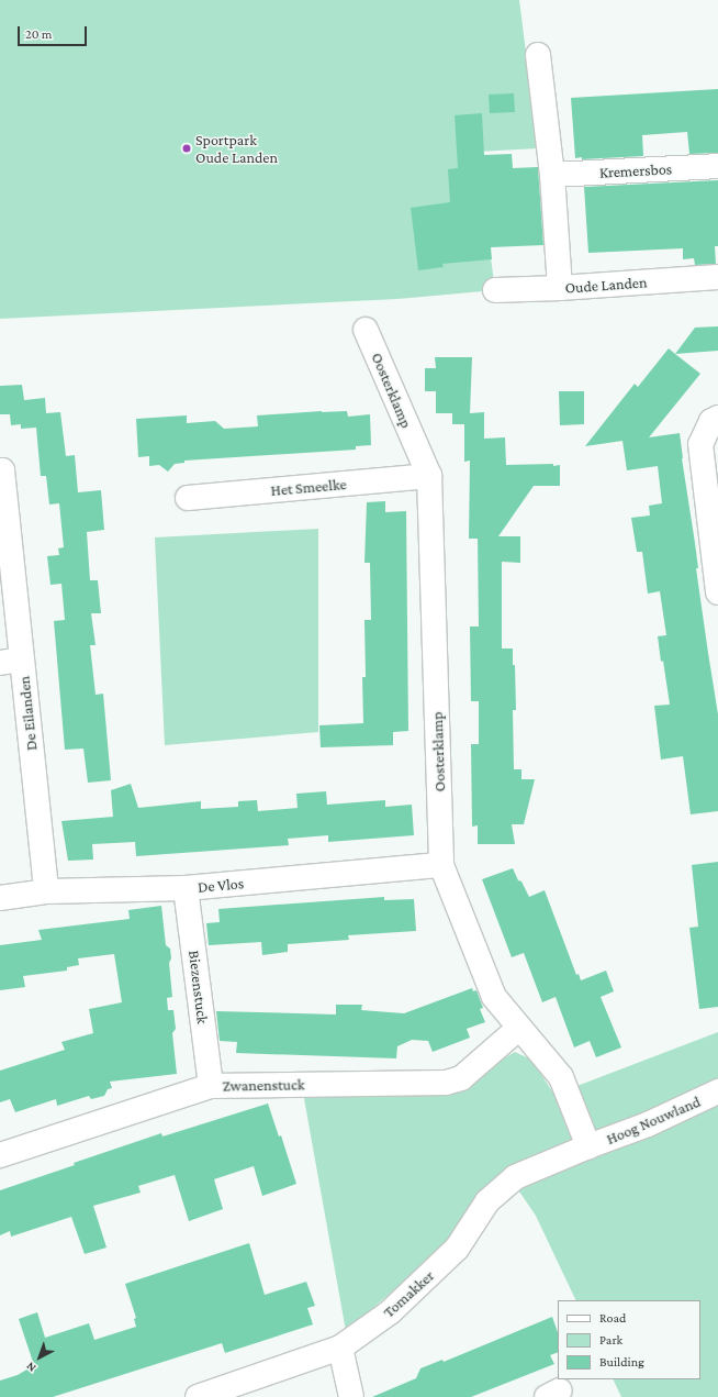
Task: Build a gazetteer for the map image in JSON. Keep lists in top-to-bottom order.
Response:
{
  "streets": {
    "street": [
      "Kremersbos",
      "Oude Landen",
      "Oosterklamp",
      "Het Smeelke",
      "De Eilanden",
      "De Vlos",
      "Biezenstuck",
      "Zwanenstuck",
      "Hoog Nouwland",
      "Tomakker"
    ]
  },
  "crossings": [
    ["Oosterklamp", "Het Smeelke"],
    ["Oosterklamp", "De Vlos"],
    ["Oosterklamp", "Zwanenstuck"],
    ["Oosterklamp", "Hoog Nouwland"],
    ["Oosterklamp", "Tomakker"],
    ["De Eilanden", "De Vlos"],
    ["De Vlos", "Biezenstuck"],
    ["Biezenstuck", "Zwanenstuck"],
    ["Hoog Nouwland", "Tomakker"]
  ],
  "places": ["Sportpark Oude Landen"],
  "legend": ["Road", "Park", "Building"],
  "scale_bar": "20 m",
  "north": "bottom left"
}
